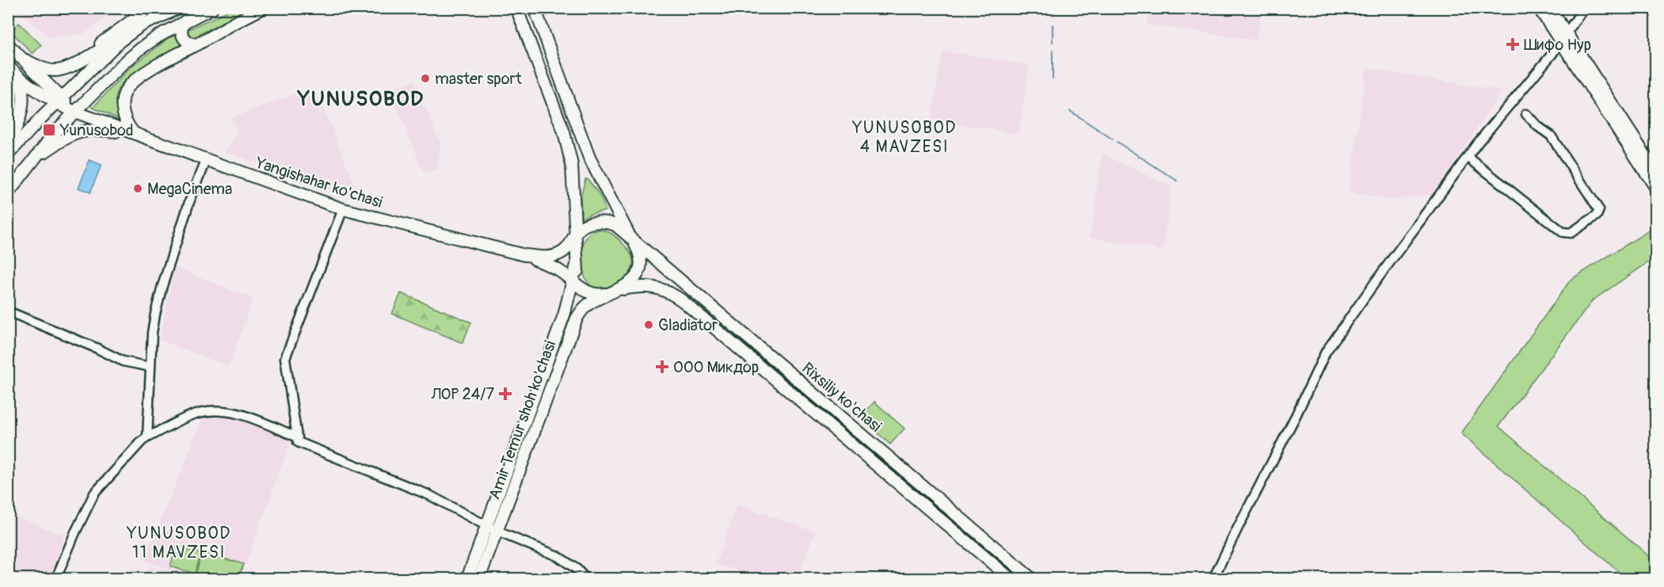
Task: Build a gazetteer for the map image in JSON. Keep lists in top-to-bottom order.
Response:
{
  "streets": {
    "main road": ["Yangishahar ko'chasi", "Rixsiliy ko'chasi", "Amir Temur shoh ko'chasi"]
  },
  "crossings": [
    ["Yangishahar ko'chasi", "Rixsiliy ko'chasi"],
    ["Yangishahar ko'chasi", "Amir Temur shoh ko'chasi"],
    ["Rixsiliy ko'chasi", "Amir Temur shoh ko'chasi"]
  ],
  "districts": ["YUNUSOBOD", "YUNUSOBOD 4 MAVZESI", "YUNUSOBOD 11 MAVZESI"],
  "places": {
    "health": ["Шифо Нур", "ООО Микдор", "ЛОР 24/7"],
    "other": ["master sport", "MegaCinema", "Gladiator"],
    "transit": ["Yunusobod"]
  }
}
